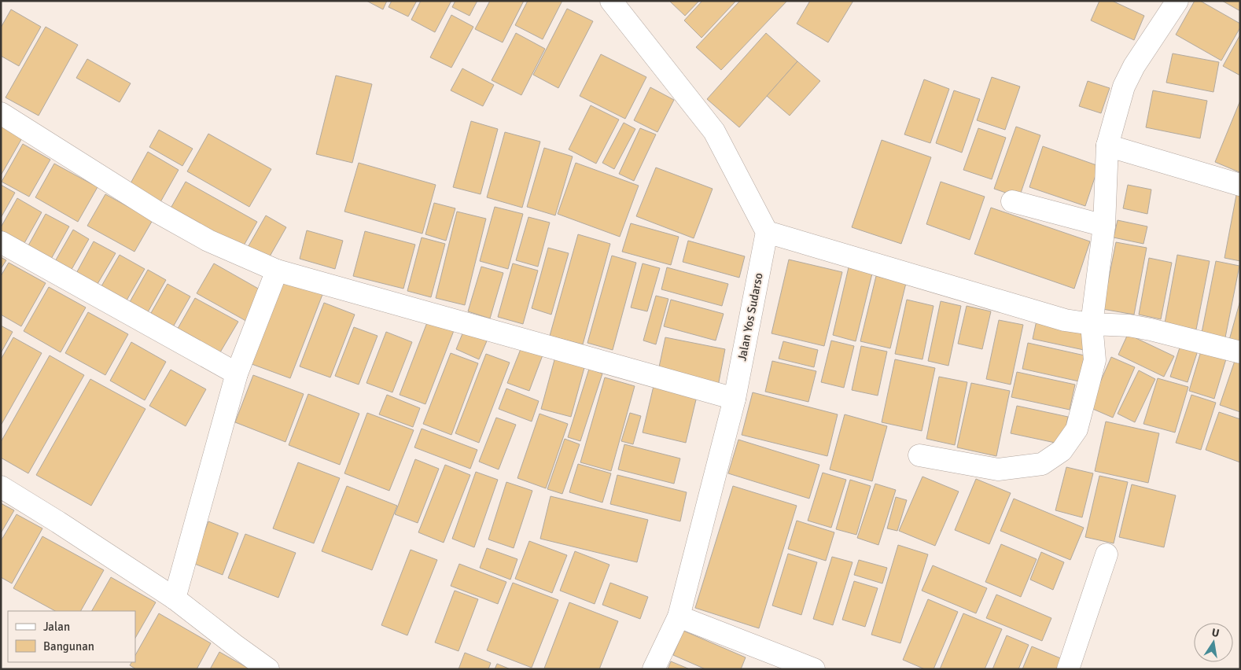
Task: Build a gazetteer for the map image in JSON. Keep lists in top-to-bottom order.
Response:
{
  "streets": {
    "street": ["Jalan Yos Sudarso"]
  },
  "legend": ["Jalan", "Bangunan"],
  "north": "top"
}
